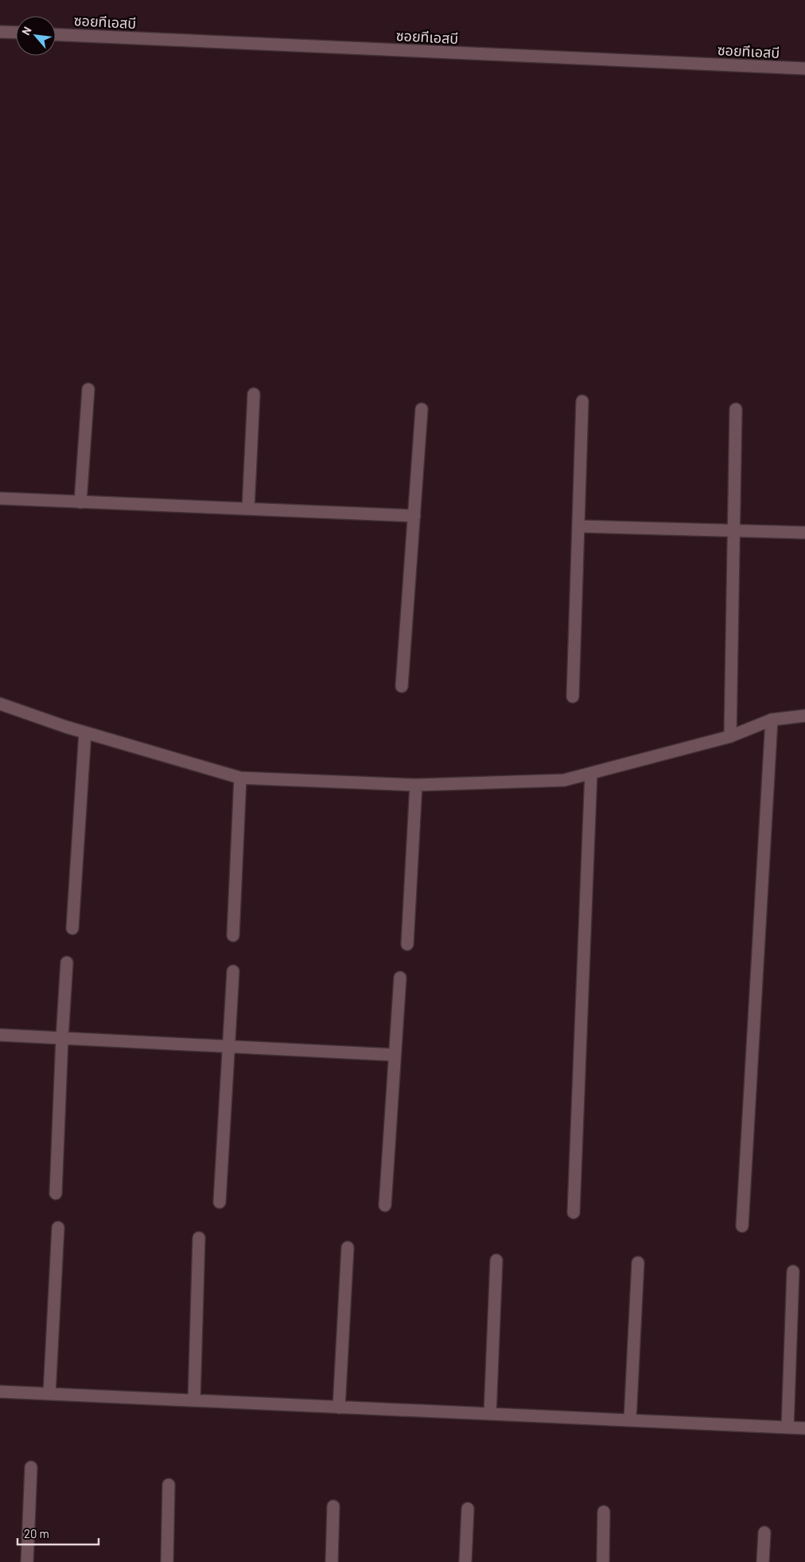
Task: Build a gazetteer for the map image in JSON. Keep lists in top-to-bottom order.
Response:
{
  "streets": {
    "street": ["ซอยทีเอสบี"]
  },
  "scale_bar": "20 m",
  "north": "top left"
}
